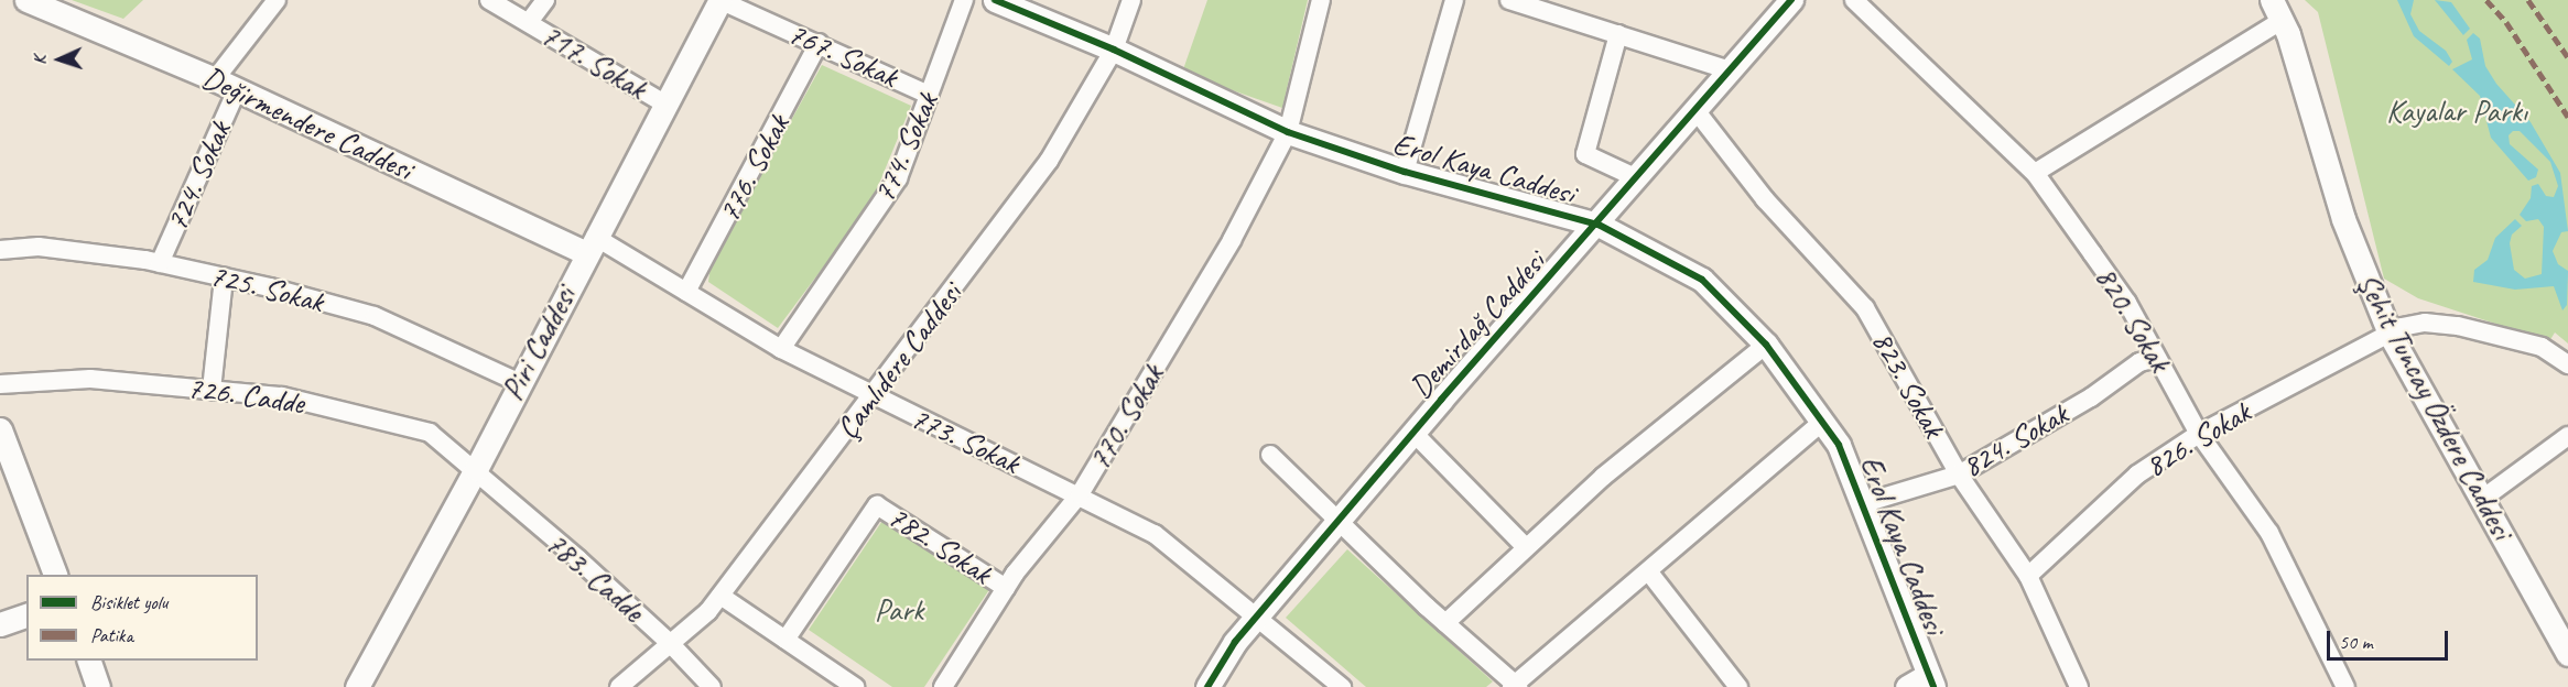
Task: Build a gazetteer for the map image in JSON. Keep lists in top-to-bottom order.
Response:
{
  "streets": {
    "street": [
      "767. Sokak",
      "717. Sokak",
      "Değirmendere Caddesi",
      "774. Sokak",
      "776. Sokak",
      "Erol Kaya Caddesi",
      "724. Sokak",
      "725. Sokak",
      "820. Sokak",
      "Demirdağ Caddesi",
      "Piri Caddesi",
      "Çamlıdere Caddesi",
      "823. Sokak",
      "726. Cadde",
      "Şehit Tuncay Özdere Caddesi",
      "770. Sokak",
      "826. Sokak",
      "773. Sokak",
      "824. Sokak",
      "782. Sokak",
      "783. Cadde"
    ]
  },
  "crossings": [
    ["767. Sokak", "774. Sokak"],
    ["767. Sokak", "776. Sokak"],
    ["767. Sokak", "Piri Caddesi"],
    ["717. Sokak", "Piri Caddesi"],
    ["Değirmendere Caddesi", "724. Sokak"],
    ["Değirmendere Caddesi", "Piri Caddesi"],
    ["Değirmendere Caddesi", "773. Sokak"],
    ["774. Sokak", "773. Sokak"],
    ["776. Sokak", "773. Sokak"],
    ["Erol Kaya Caddesi", "Demirdağ Caddesi"],
    ["Erol Kaya Caddesi", "Çamlıdere Caddesi"],
    ["Erol Kaya Caddesi", "770. Sokak"],
    ["Erol Kaya Caddesi", "824. Sokak"],
    ["724. Sokak", "725. Sokak"],
    ["725. Sokak", "Piri Caddesi"],
    ["820. Sokak", "826. Sokak"],
    ["820. Sokak", "824. Sokak"],
    ["Demirdağ Caddesi", "823. Sokak"],
    ["Demirdağ Caddesi", "773. Sokak"],
    ["Piri Caddesi", "726. Cadde"],
    ["Piri Caddesi", "773. Sokak"],
    ["Piri Caddesi", "783. Cadde"],
    ["Çamlıdere Caddesi", "773. Sokak"],
    ["Çamlıdere Caddesi", "783. Cadde"],
    ["823. Sokak", "826. Sokak"],
    ["823. Sokak", "824. Sokak"],
    ["726. Cadde", "783. Cadde"],
    ["Şehit Tuncay Özdere Caddesi", "826. Sokak"],
    ["770. Sokak", "773. Sokak"],
    ["770. Sokak", "782. Sokak"]
  ],
  "parks": ["Kayalar Parkı", "Park"],
  "legend": ["Bisiklet yolu", "Patika"],
  "scale_bar": "50 m",
  "north": "left"
}
